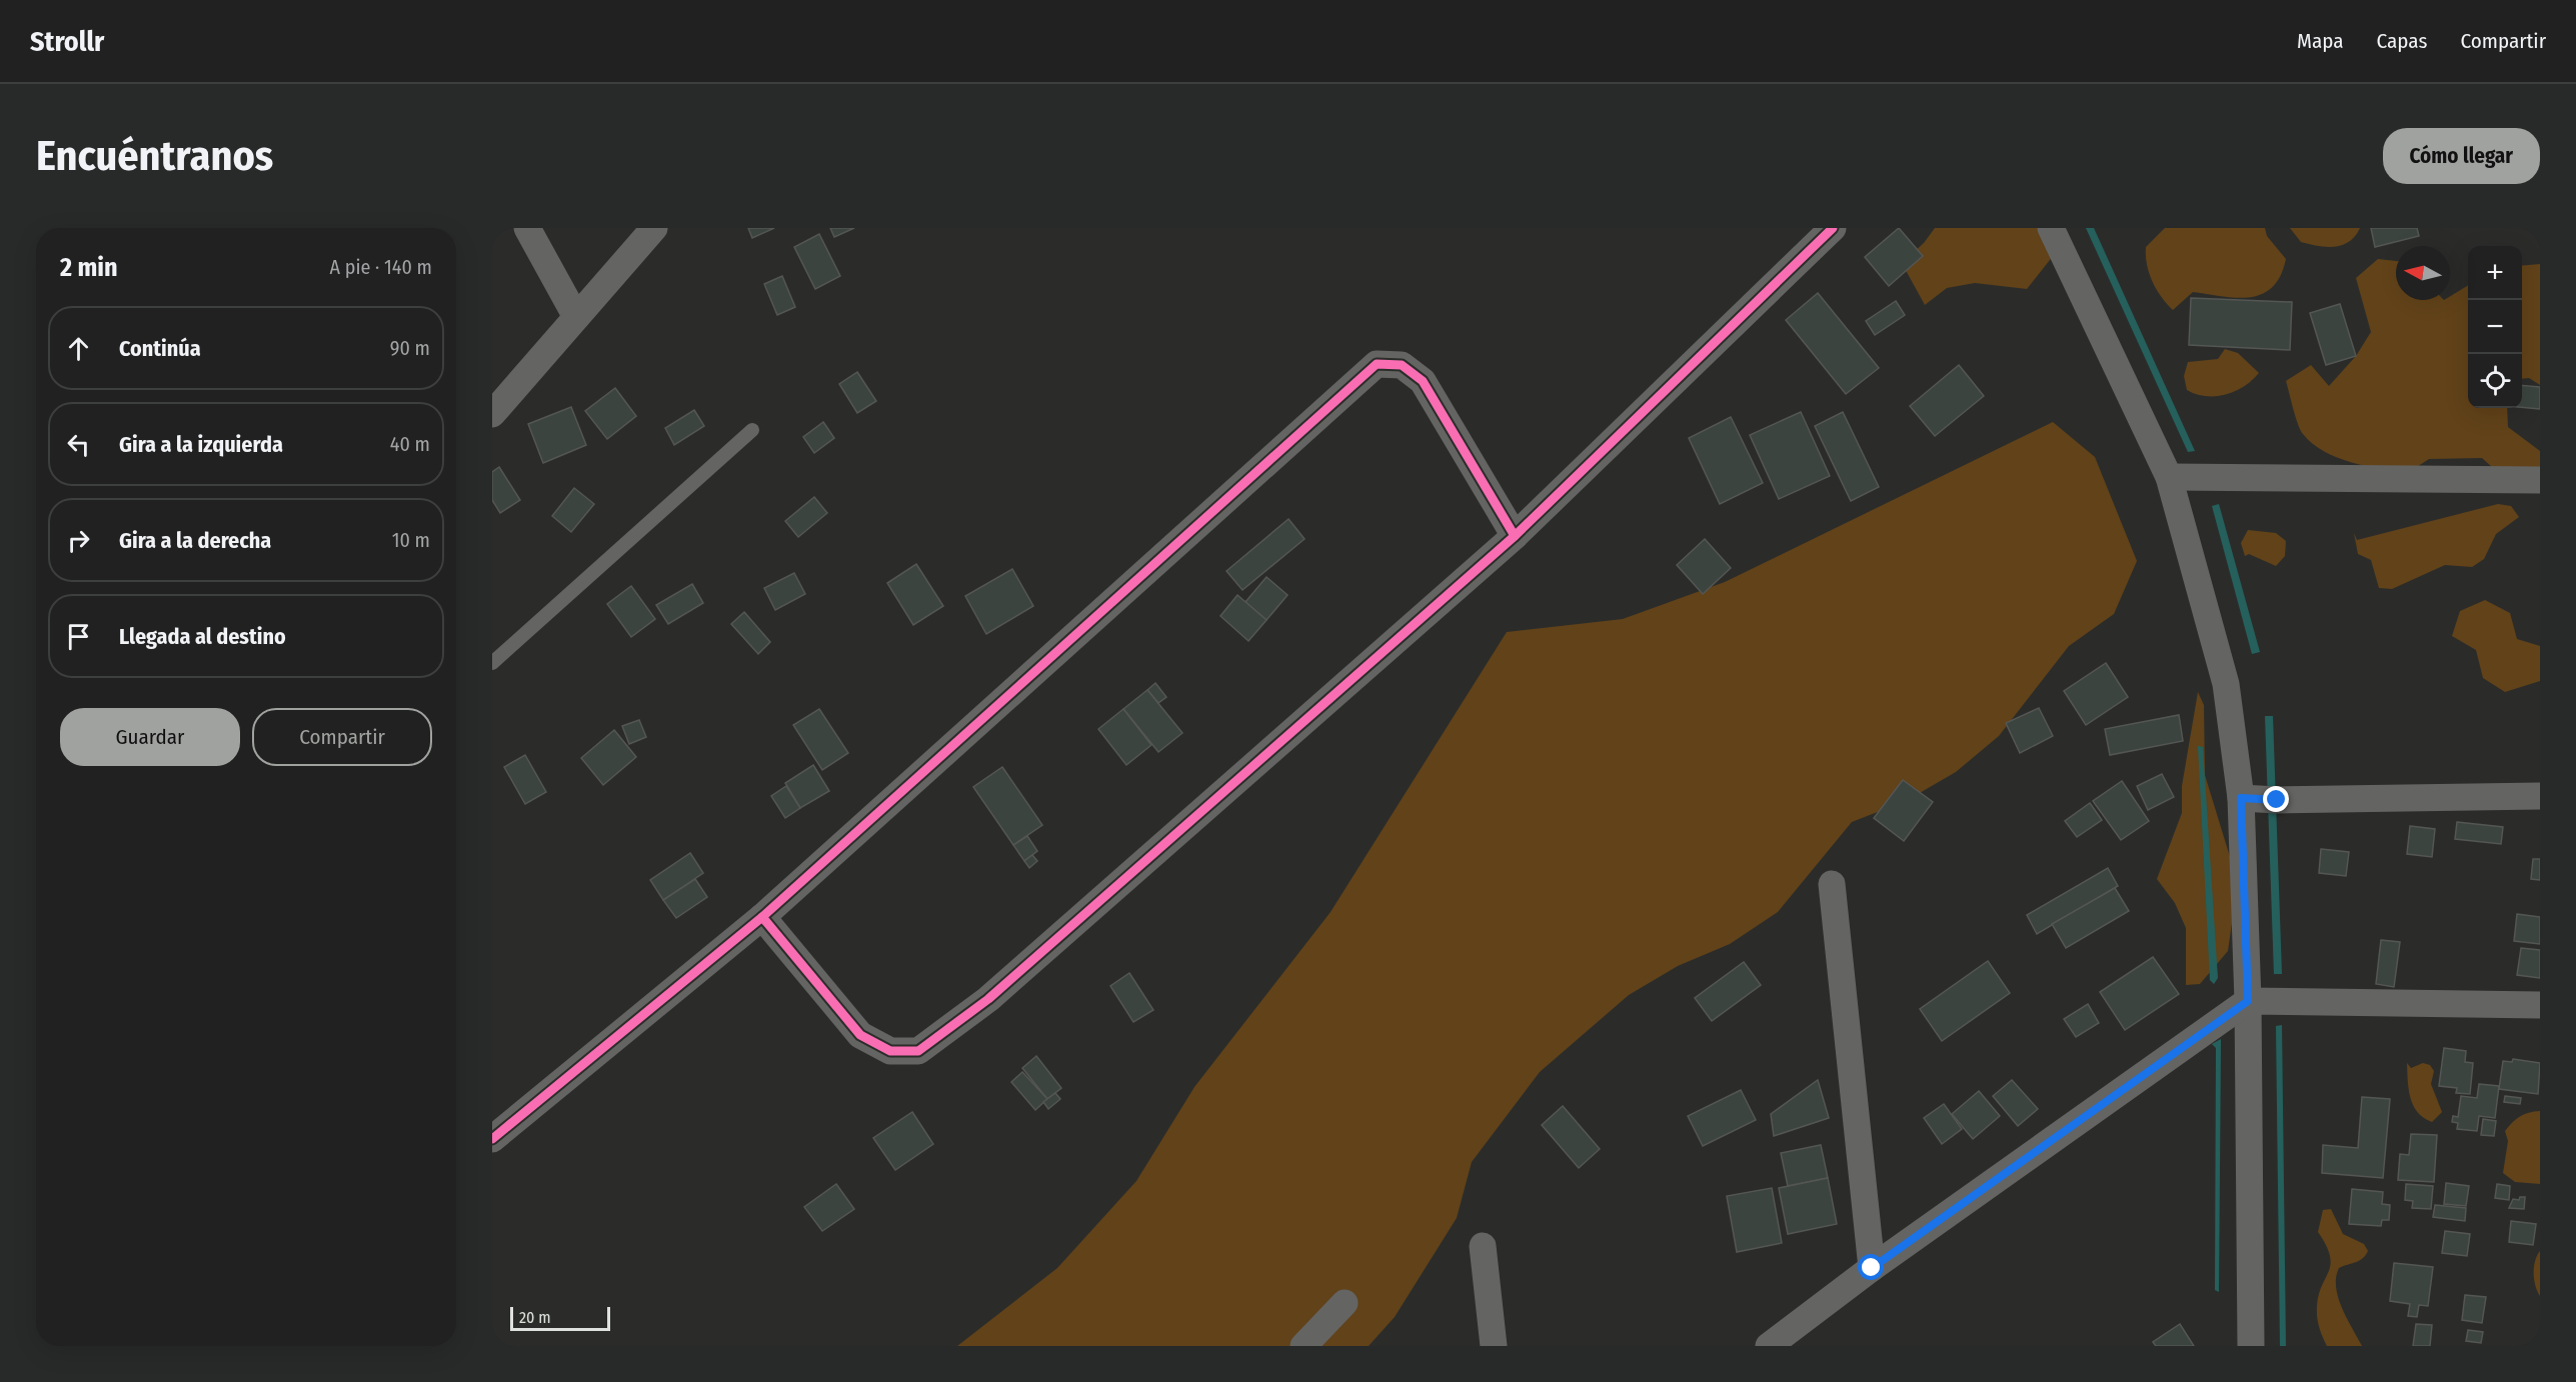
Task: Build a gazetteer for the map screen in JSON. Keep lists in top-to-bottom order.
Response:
{
  "scale_bar": "20 m",
  "north": "left",
  "page": {
    "header": "Strollr",
    "nav": ["Mapa", "Capas", "Compartir"],
    "buttons": [
      "Cómo llegar",
      ["Guardar", "Compartir"]
    ],
    "title": "Encuéntranos",
    "heading": ["2 min", "A pie · 140 m"],
    "map_buttons": ["+", "−"],
    "list": [
      ["Continúa", "90 m"],
      ["Gira a la izquierda", "40 m"],
      ["Gira a la derecha", "10 m"],
      "Llegada al destino"
    ],
    "scale": "20 m"
  }
}
